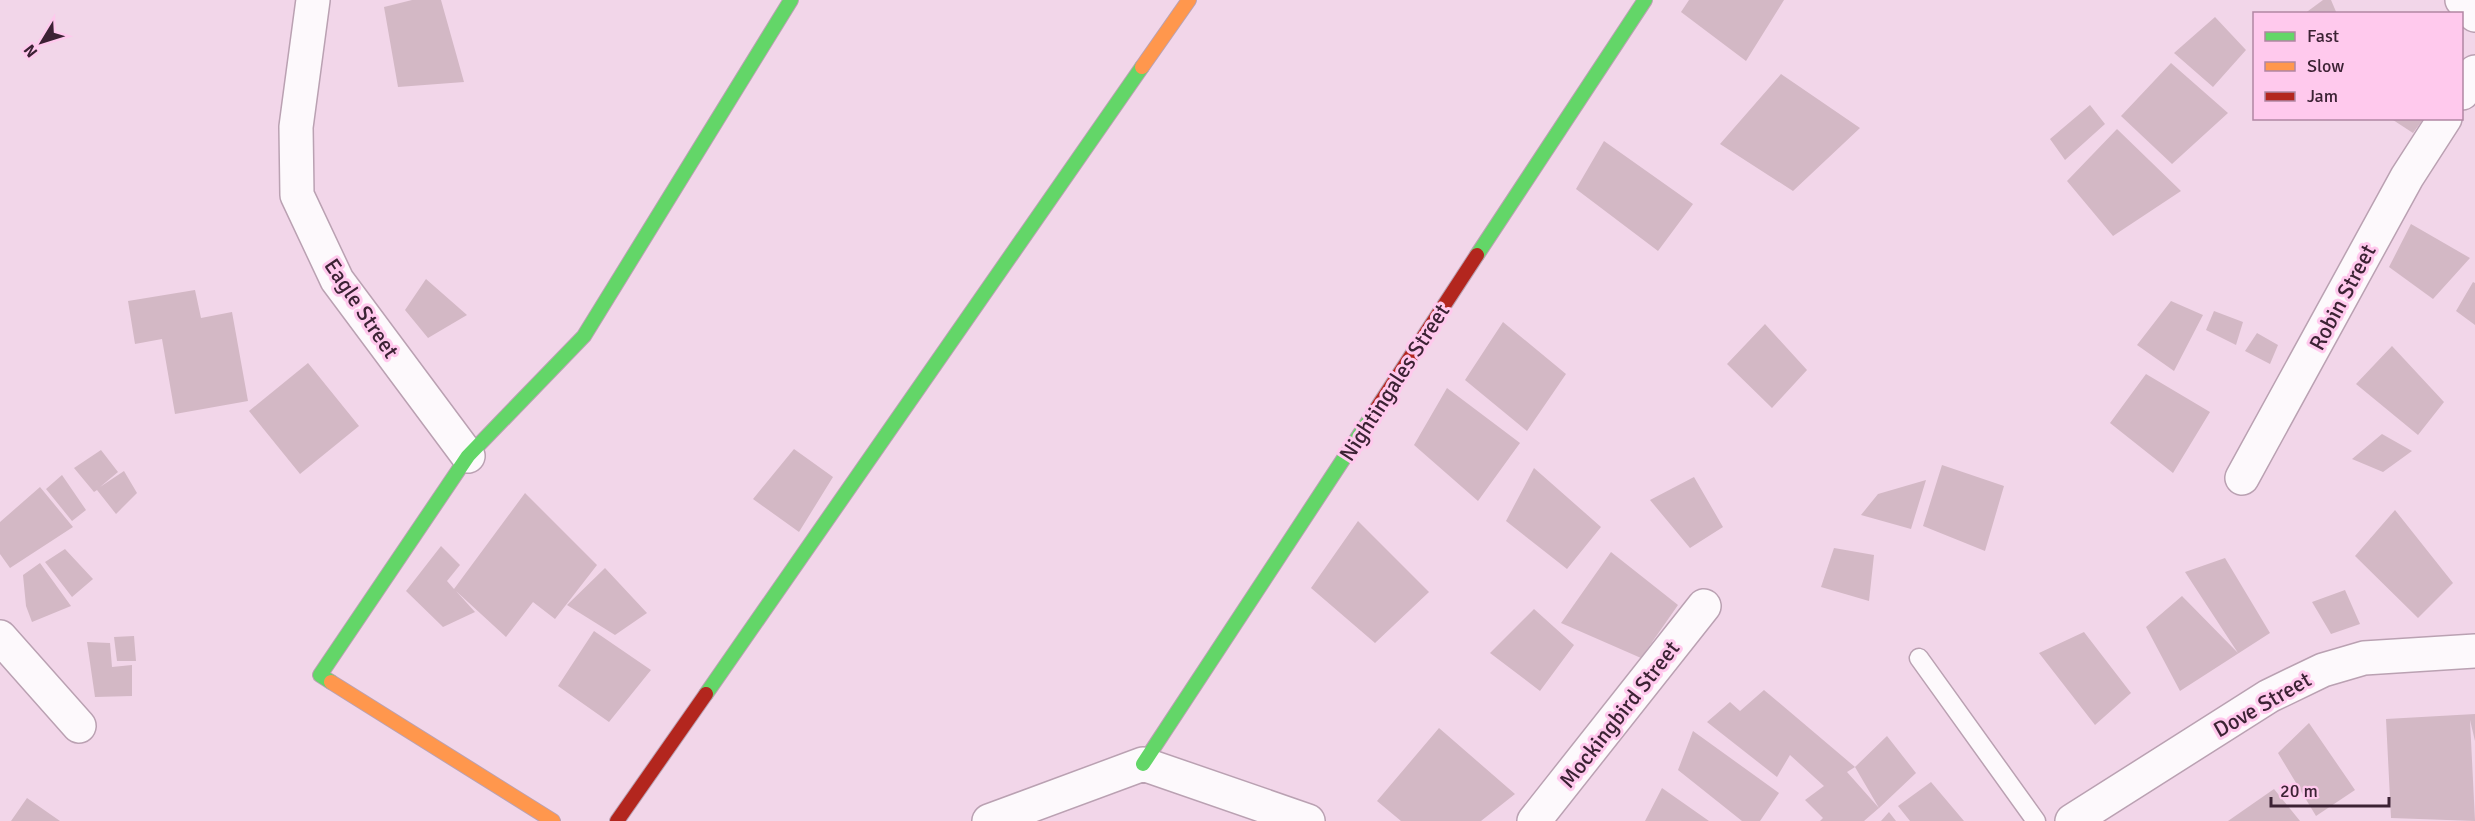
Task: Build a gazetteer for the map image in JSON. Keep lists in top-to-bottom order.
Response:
{
  "streets": {
    "street": [
      "Robin Street",
      "Eagle Street",
      "Nightingales Street",
      "Dove Street",
      "Mockingbird Street"
    ]
  },
  "legend": ["Fast", "Slow", "Jam"],
  "scale_bar": "20 m",
  "north": "bottom left"
}
